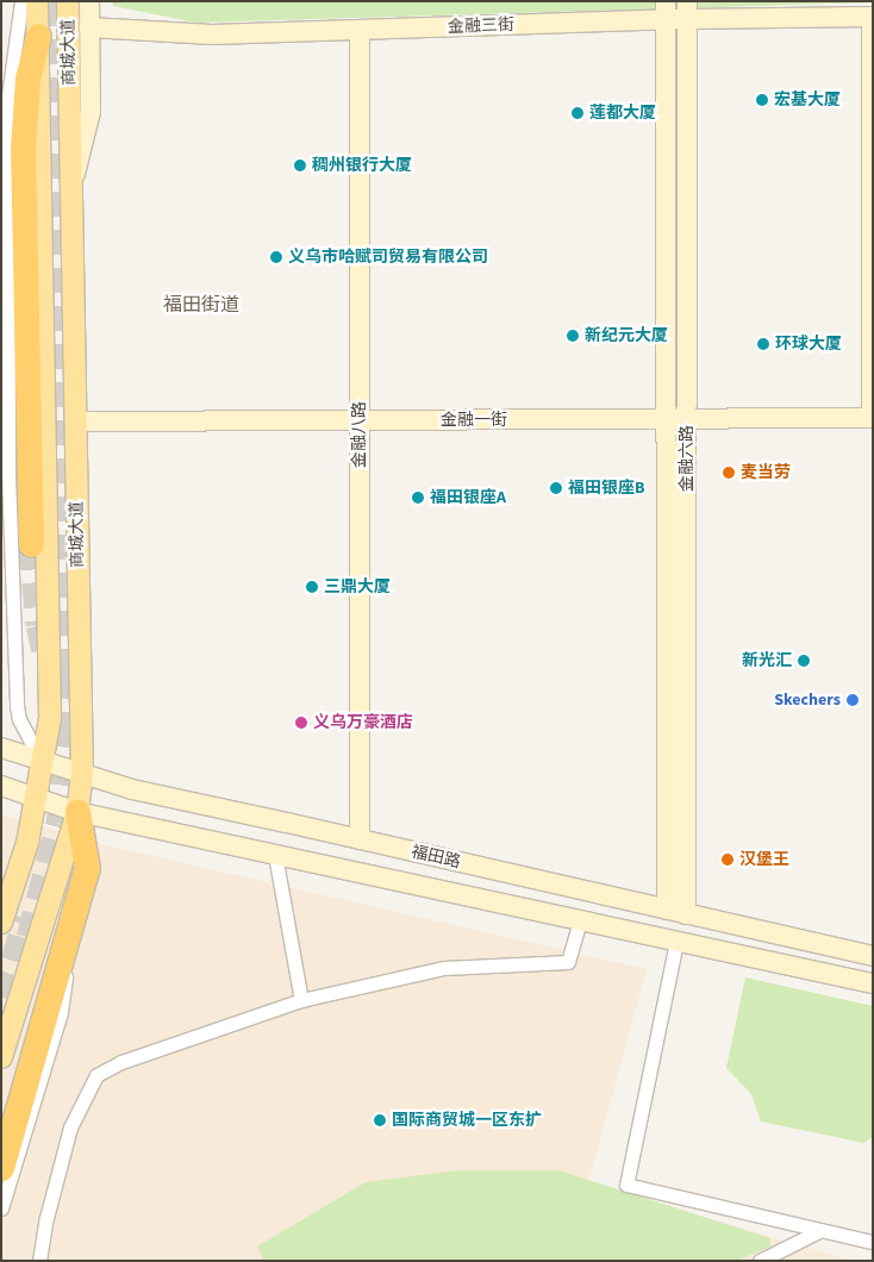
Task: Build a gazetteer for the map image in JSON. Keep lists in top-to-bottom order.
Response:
{
  "streets": {
    "main road": ["商城大道"],
    "street": [
      "金融三街",
      "金融一街",
      "金融八路",
      "金融六路",
      "福田路"
    ]
  },
  "crossings": [
    ["金融三街", "金融八路"],
    ["金融三街", "金融六路"],
    ["商城大道", "金融一街"],
    ["商城大道", "福田路"],
    ["金融一街", "金融八路"],
    ["金融一街", "金融六路"],
    ["金融八路", "福田路"],
    ["金融六路", "福田路"]
  ],
  "districts": ["福田街道"],
  "places": [
    "宏基大厦",
    "莲都大厦",
    "稠州银行大厦",
    "义乌市哈赋司贸易有限公司",
    "新纪元大厦",
    "环球大厦",
    "麦当劳",
    "福田银座B",
    "福田银座A",
    "三鼎大厦",
    "新光汇",
    "Skechers",
    "义乌万豪酒店",
    "汉堡王",
    "国际商贸城一区东扩"
  ]
}
